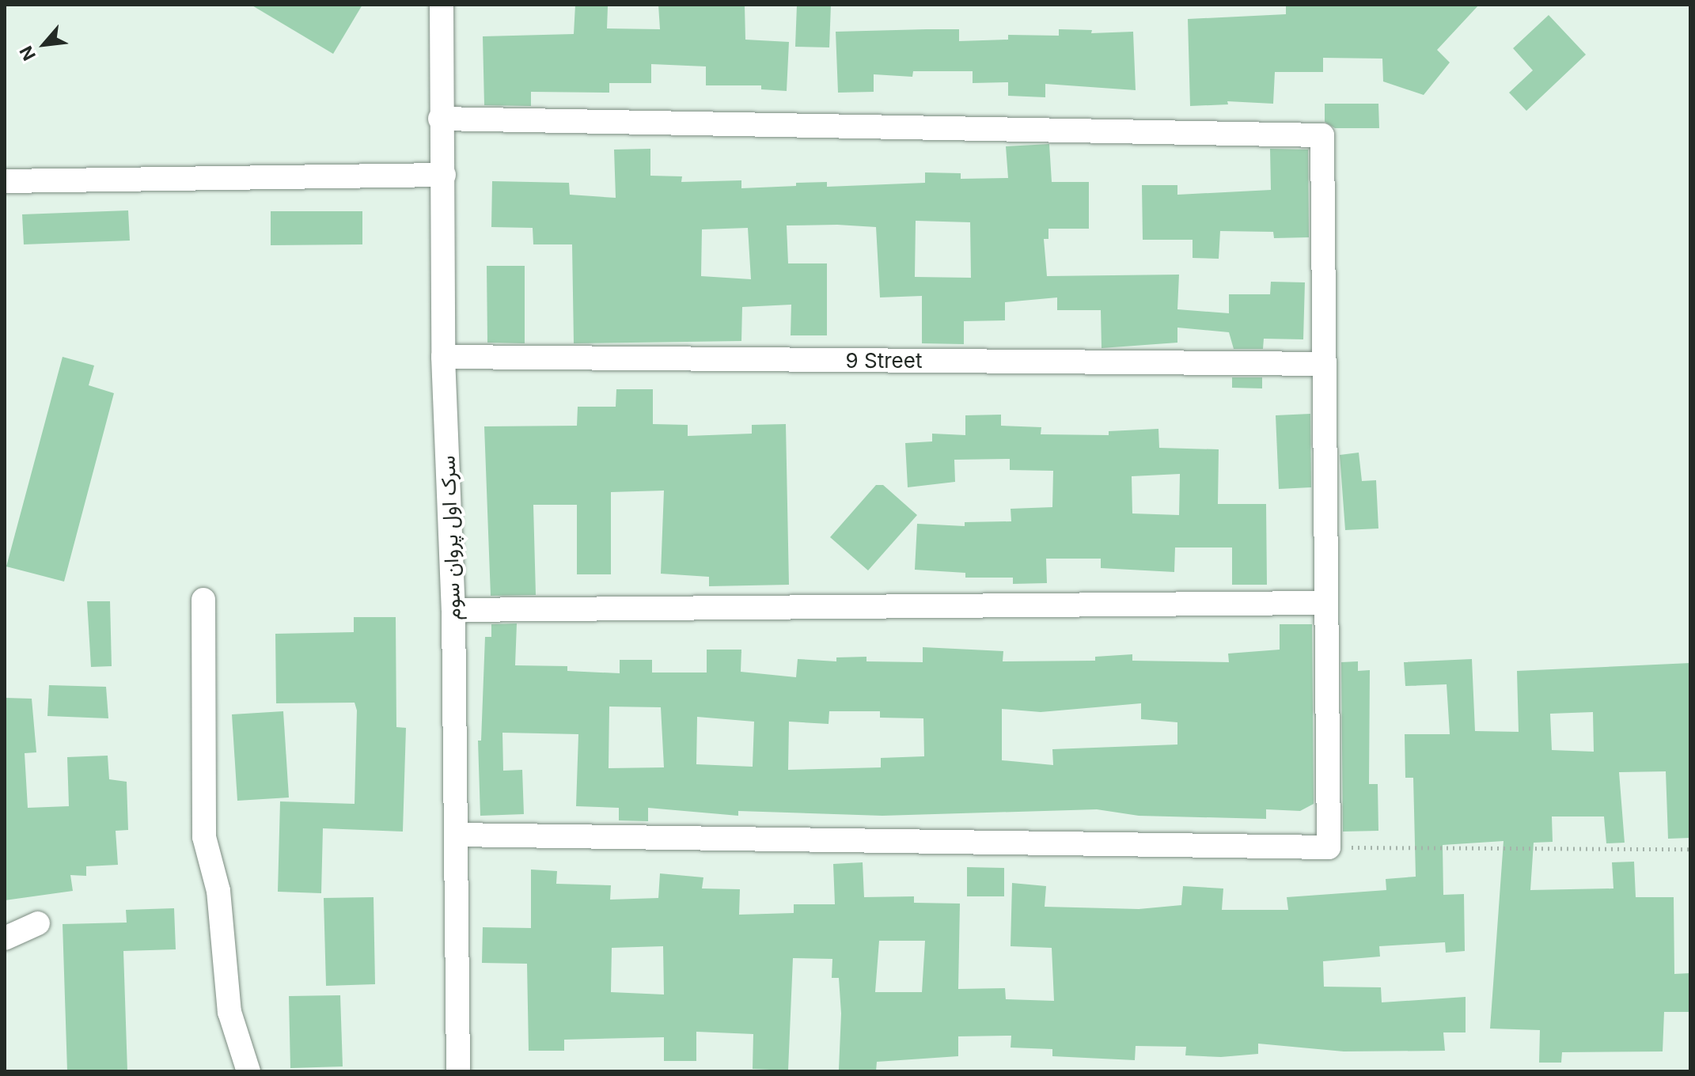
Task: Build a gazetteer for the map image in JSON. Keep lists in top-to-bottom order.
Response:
{
  "streets": {
    "street": ["9 Street", "سرک اول پروان سوم"]
  },
  "crossings": [
    ["9 Street", "سرک اول پروان سوم"]
  ],
  "north": "bottom left"
}
